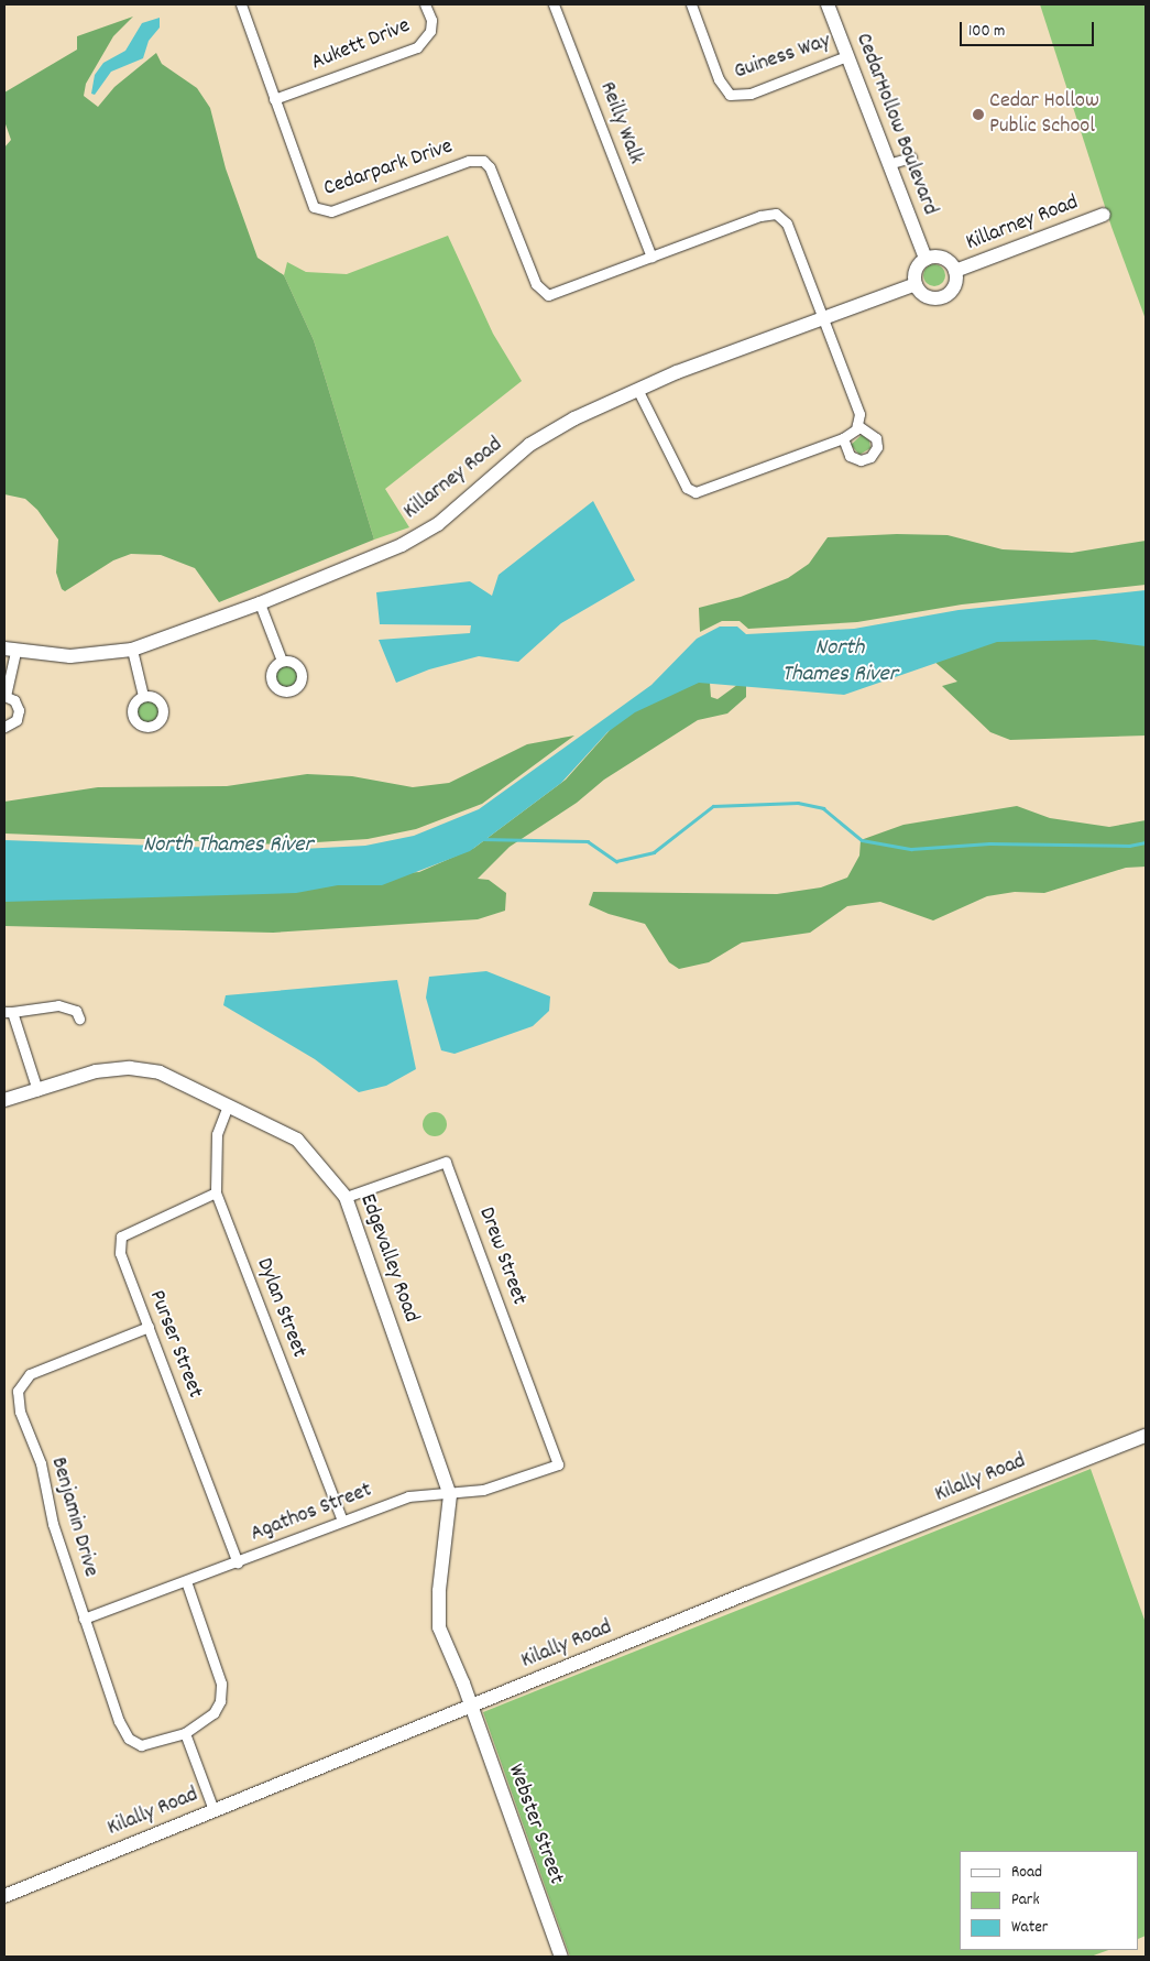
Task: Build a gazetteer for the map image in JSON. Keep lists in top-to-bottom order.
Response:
{
  "streets": {
    "street": [
      "Aukett Drive",
      "Guiness Way",
      "Reilly Walk",
      "CedarHollow Boulevard",
      "Cedarpark Drive",
      "Killarney Road",
      "Drew Street",
      "Edgevalley Road",
      "Dylan Street",
      "Purser Street",
      "Kilally Road",
      "Agathos Street",
      "Benjamin Drive",
      "Webster Street"
    ]
  },
  "crossings": [
    ["Aukett Drive", "Cedarpark Drive"],
    ["Guiness Way", "CedarHollow Boulevard"],
    ["Reilly Walk", "Cedarpark Drive"],
    ["CedarHollow Boulevard", "Killarney Road"],
    ["Cedarpark Drive", "Killarney Road"],
    ["Drew Street", "Edgevalley Road"],
    ["Drew Street", "Agathos Street"],
    ["Edgevalley Road", "Dylan Street"],
    ["Edgevalley Road", "Kilally Road"],
    ["Edgevalley Road", "Agathos Street"],
    ["Edgevalley Road", "Webster Street"],
    ["Dylan Street", "Purser Street"],
    ["Dylan Street", "Agathos Street"],
    ["Purser Street", "Agathos Street"],
    ["Purser Street", "Benjamin Drive"],
    ["Kilally Road", "Webster Street"],
    ["Agathos Street", "Benjamin Drive"]
  ],
  "water": ["North Thames River"],
  "places": ["Cedar Hollow Public School"],
  "legend": ["Road", "Park", "Water"],
  "scale_bar": "100 m"
}
